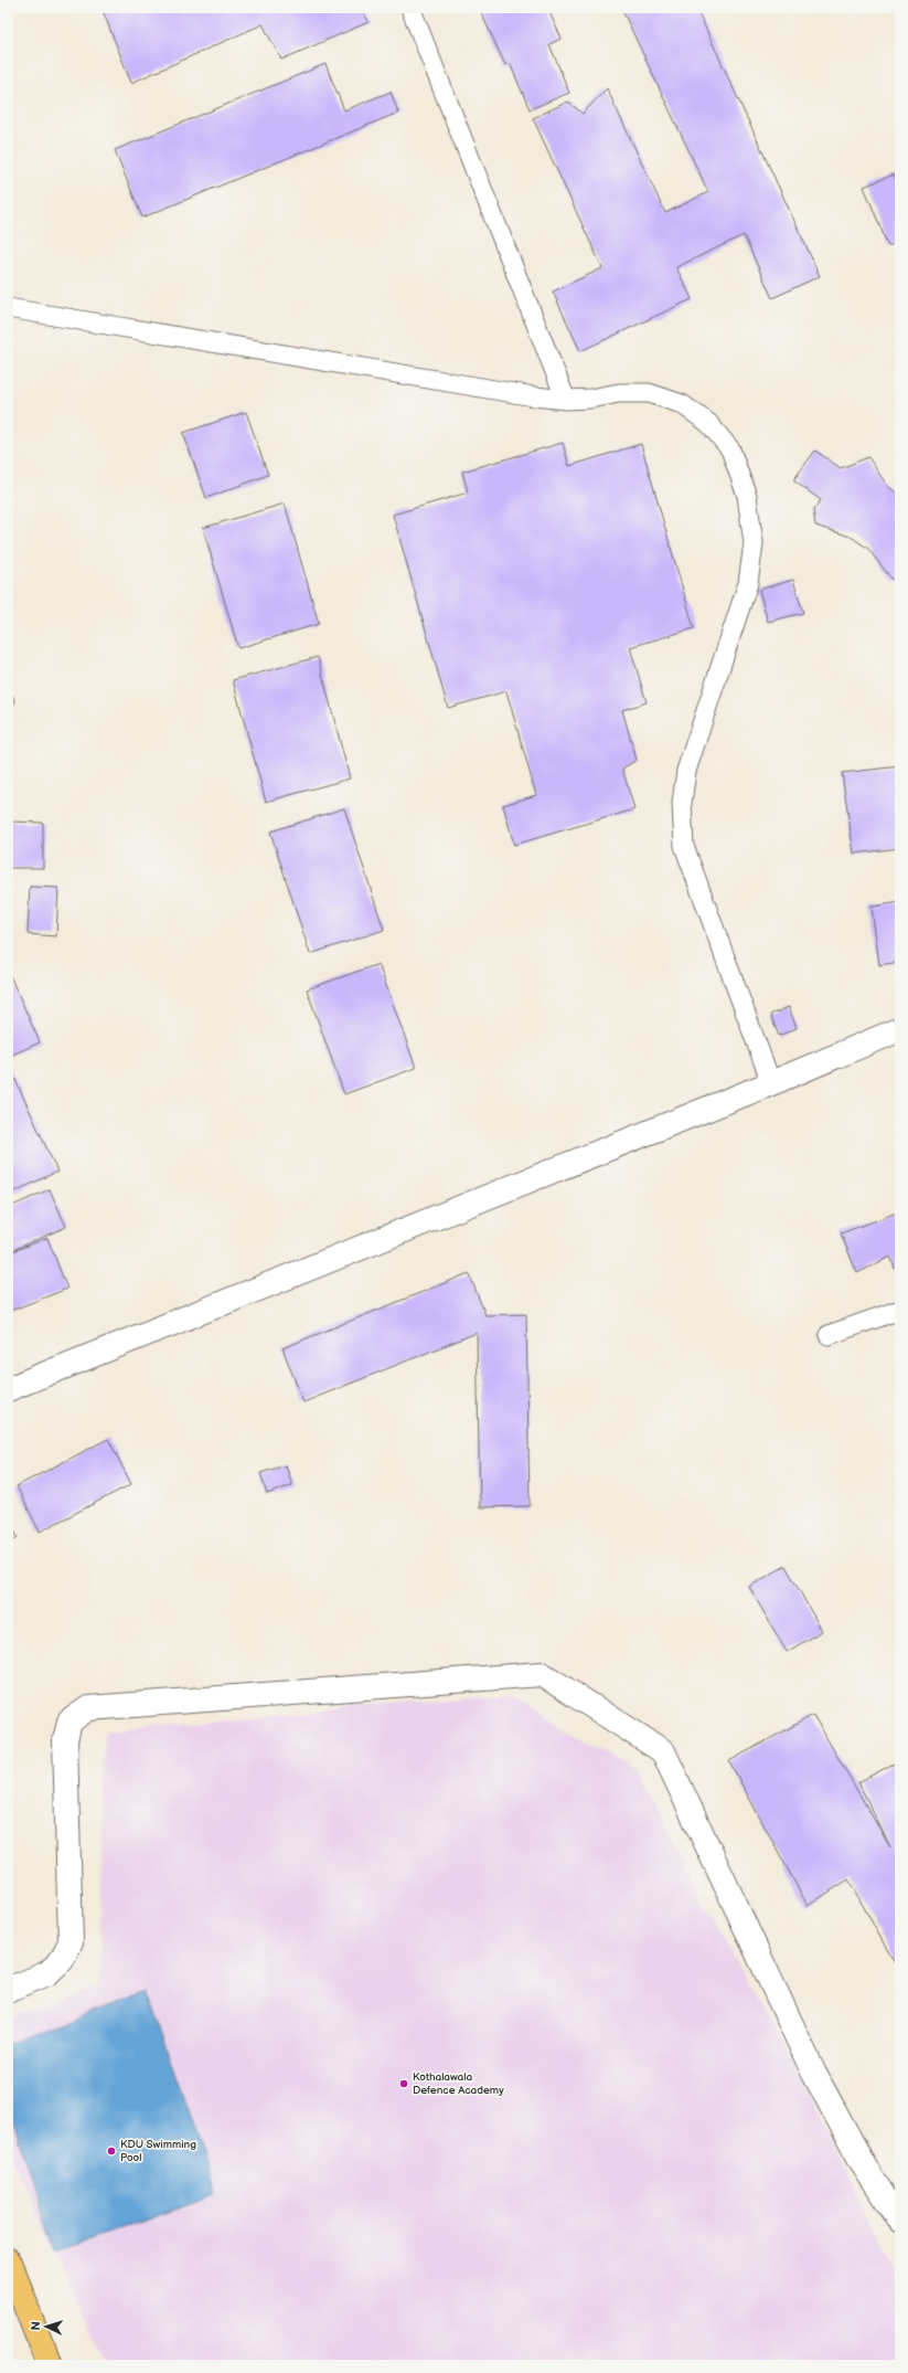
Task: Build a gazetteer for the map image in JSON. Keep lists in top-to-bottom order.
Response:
{
  "places": ["Kothalawala Defence Academy", "KDU Swimming Pool"],
  "north": "left"
}
